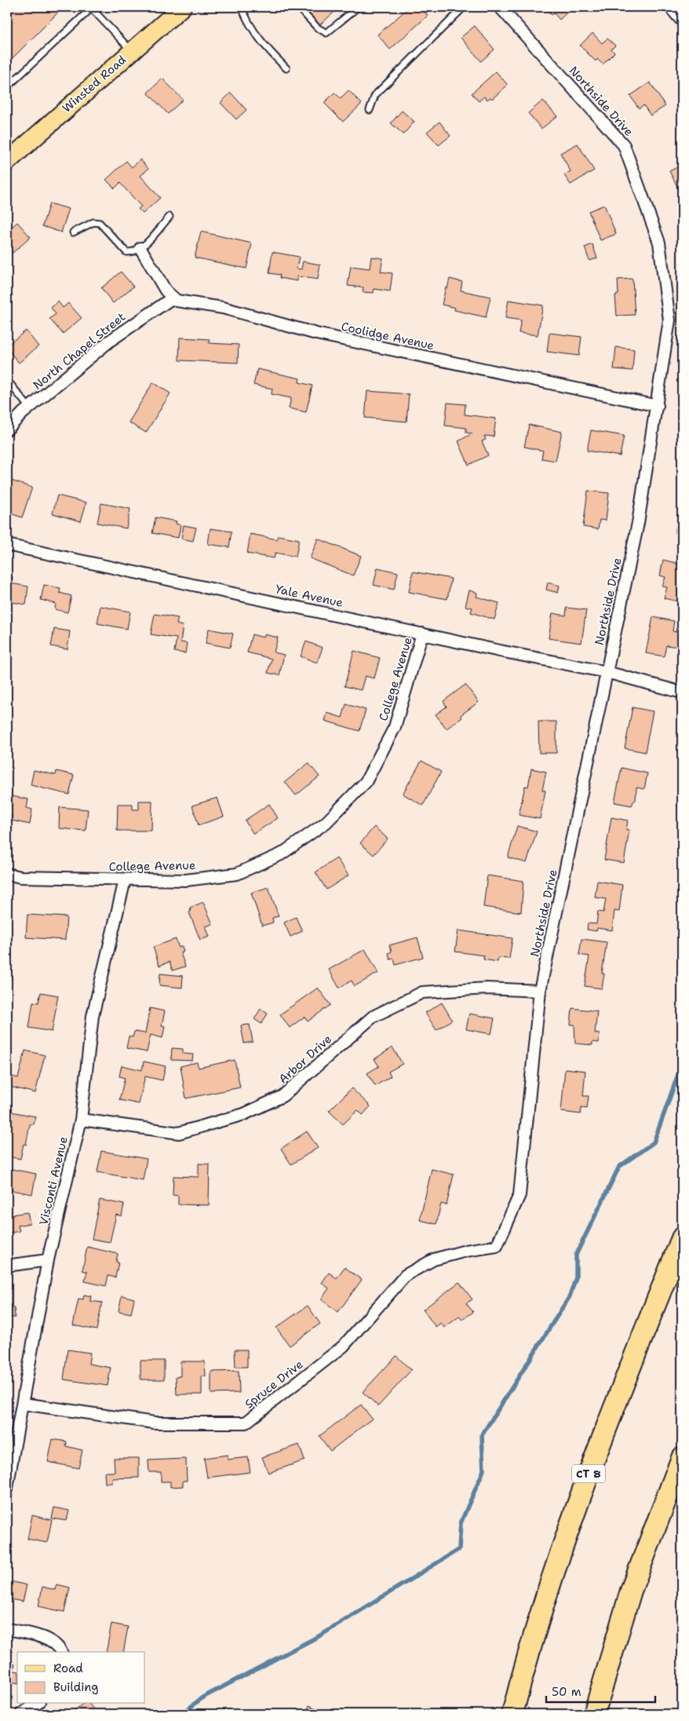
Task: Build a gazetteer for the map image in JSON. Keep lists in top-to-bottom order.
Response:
{
  "streets": {
    "highway": ["CT 8"],
    "main road": ["Winsted Road"],
    "street": [
      "Northside Drive",
      "Coolidge Avenue",
      "North Chapel Street",
      "Yale Avenue",
      "College Avenue",
      "Arbor Drive",
      "Visconti Avenue",
      "Spruce Drive"
    ]
  },
  "crossings": [
    ["Northside Drive", "Coolidge Avenue"],
    ["Northside Drive", "Yale Avenue"],
    ["Northside Drive", "Arbor Drive"],
    ["Northside Drive", "Spruce Drive"],
    ["Coolidge Avenue", "North Chapel Street"],
    ["Yale Avenue", "College Avenue"],
    ["College Avenue", "Visconti Avenue"],
    ["Arbor Drive", "Visconti Avenue"],
    ["Visconti Avenue", "Spruce Drive"]
  ],
  "legend": ["Road", "Building"],
  "scale_bar": "50 m"
}
